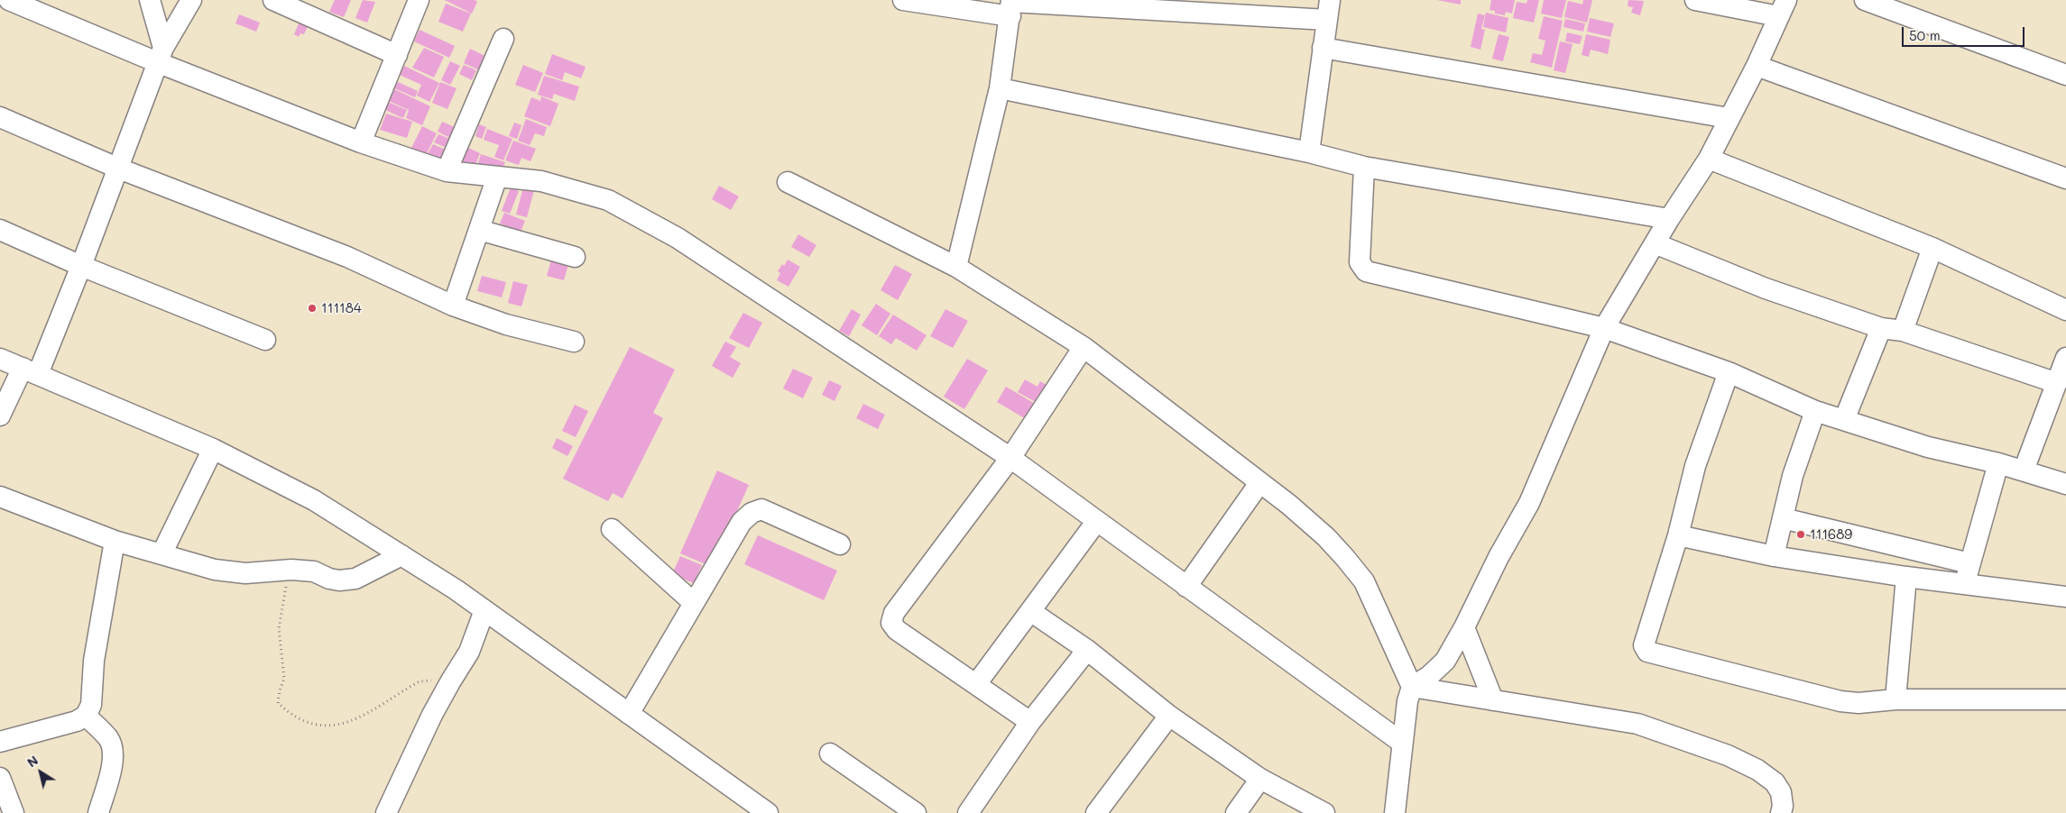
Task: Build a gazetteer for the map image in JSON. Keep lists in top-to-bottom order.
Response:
{
  "places": ["111184", "111689"],
  "scale_bar": "50 m",
  "north": "top left"
}
